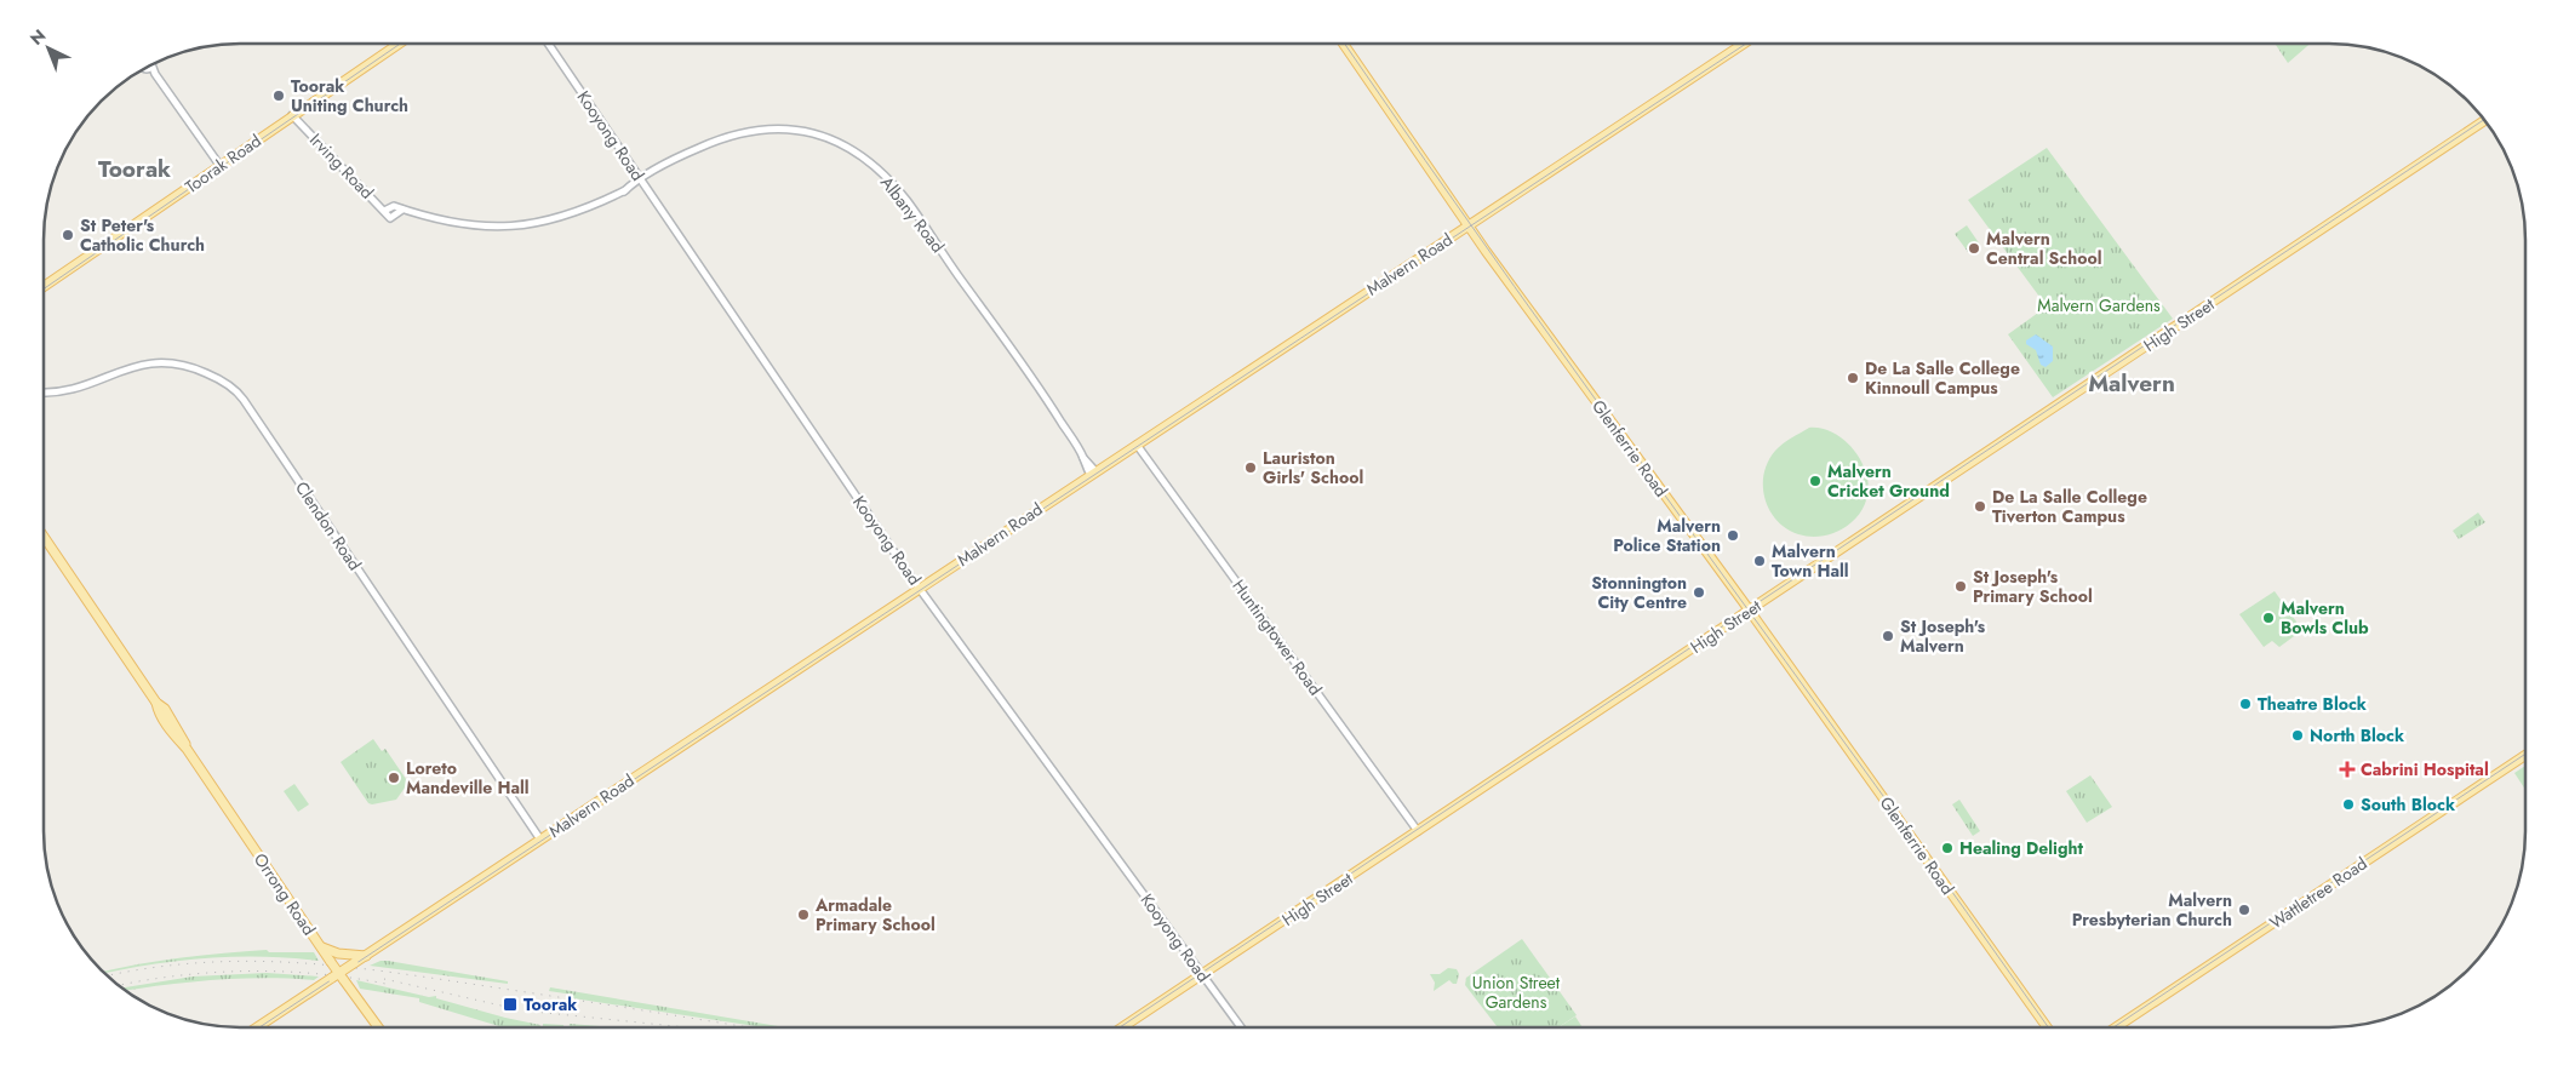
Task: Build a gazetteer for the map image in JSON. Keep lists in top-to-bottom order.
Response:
{
  "streets": {
    "main road": [
      "Toorak Road",
      "Malvern Road",
      "High Street",
      "Glenferrie Road",
      "Wattletree Road",
      "Orrong Road"
    ],
    "street": [
      "Kooyong Road",
      "Irving Road",
      "Albany Road",
      "Clendon Road",
      "Huntingtower Road"
    ]
  },
  "crossings": [
    ["Kooyong Road", "Albany Road"],
    ["Kooyong Road", "Malvern Road"],
    ["Kooyong Road", "High Street"],
    ["Toorak Road", "Irving Road"],
    ["Irving Road", "Albany Road"],
    ["Albany Road", "Malvern Road"],
    ["Malvern Road", "Glenferrie Road"],
    ["Malvern Road", "Clendon Road"],
    ["Malvern Road", "Huntingtower Road"],
    ["Malvern Road", "Orrong Road"],
    ["High Street", "Glenferrie Road"],
    ["High Street", "Huntingtower Road"]
  ],
  "districts": ["Toorak", "Malvern"],
  "parks": ["Malvern Gardens", "Union Street Gardens"],
  "places": {
    "other": [
      "Toorak Uniting Church",
      "St Peter's Catholic Church",
      "Malvern Central School",
      "De La Salle College Kinnoull Campus",
      "Lauriston Girls' School",
      "Malvern Cricket Ground",
      "De La Salle College Tiverton Campus",
      "Malvern Police Station",
      "Malvern Town Hall",
      "St Joseph's Primary School",
      "Stonnington City Centre",
      "Malvern Bowls Club",
      "St Joseph's Malvern",
      "Theatre Block",
      "North Block",
      "Loreto Mandeville Hall",
      "South Block",
      "Healing Delight",
      "Malvern Presbyterian Church",
      "Armadale Primary School"
    ],
    "health": ["Cabrini Hospital"],
    "transit": ["Toorak"]
  },
  "north": "top left"
}
